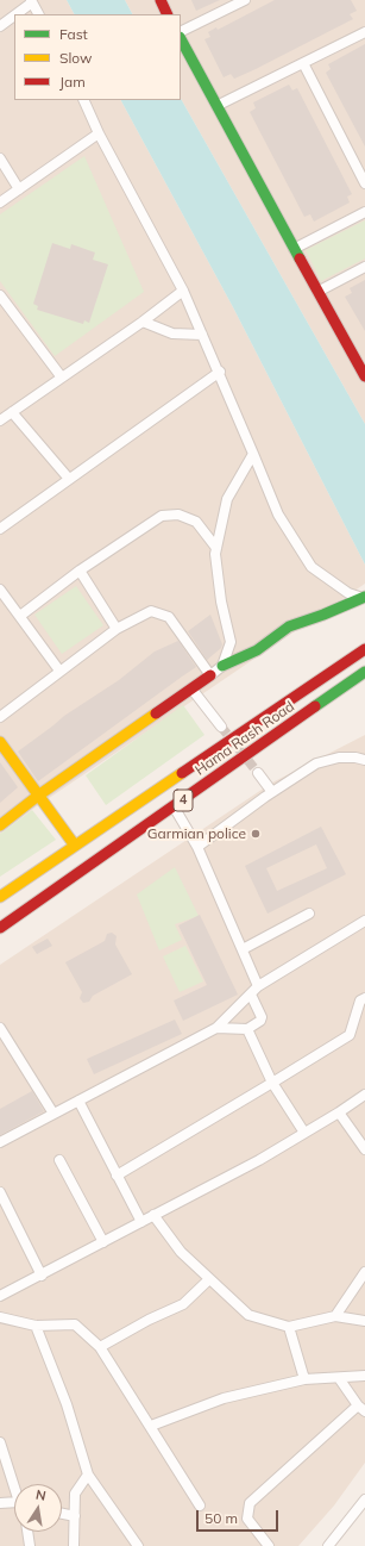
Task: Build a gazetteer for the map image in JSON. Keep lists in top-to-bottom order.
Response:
{
  "streets": {
    "main road": ["Hama Rash Road", "4"]
  },
  "places": ["Garmian police"],
  "legend": ["Fast", "Slow", "Jam"],
  "scale_bar": "50 m",
  "north": "top"
}
